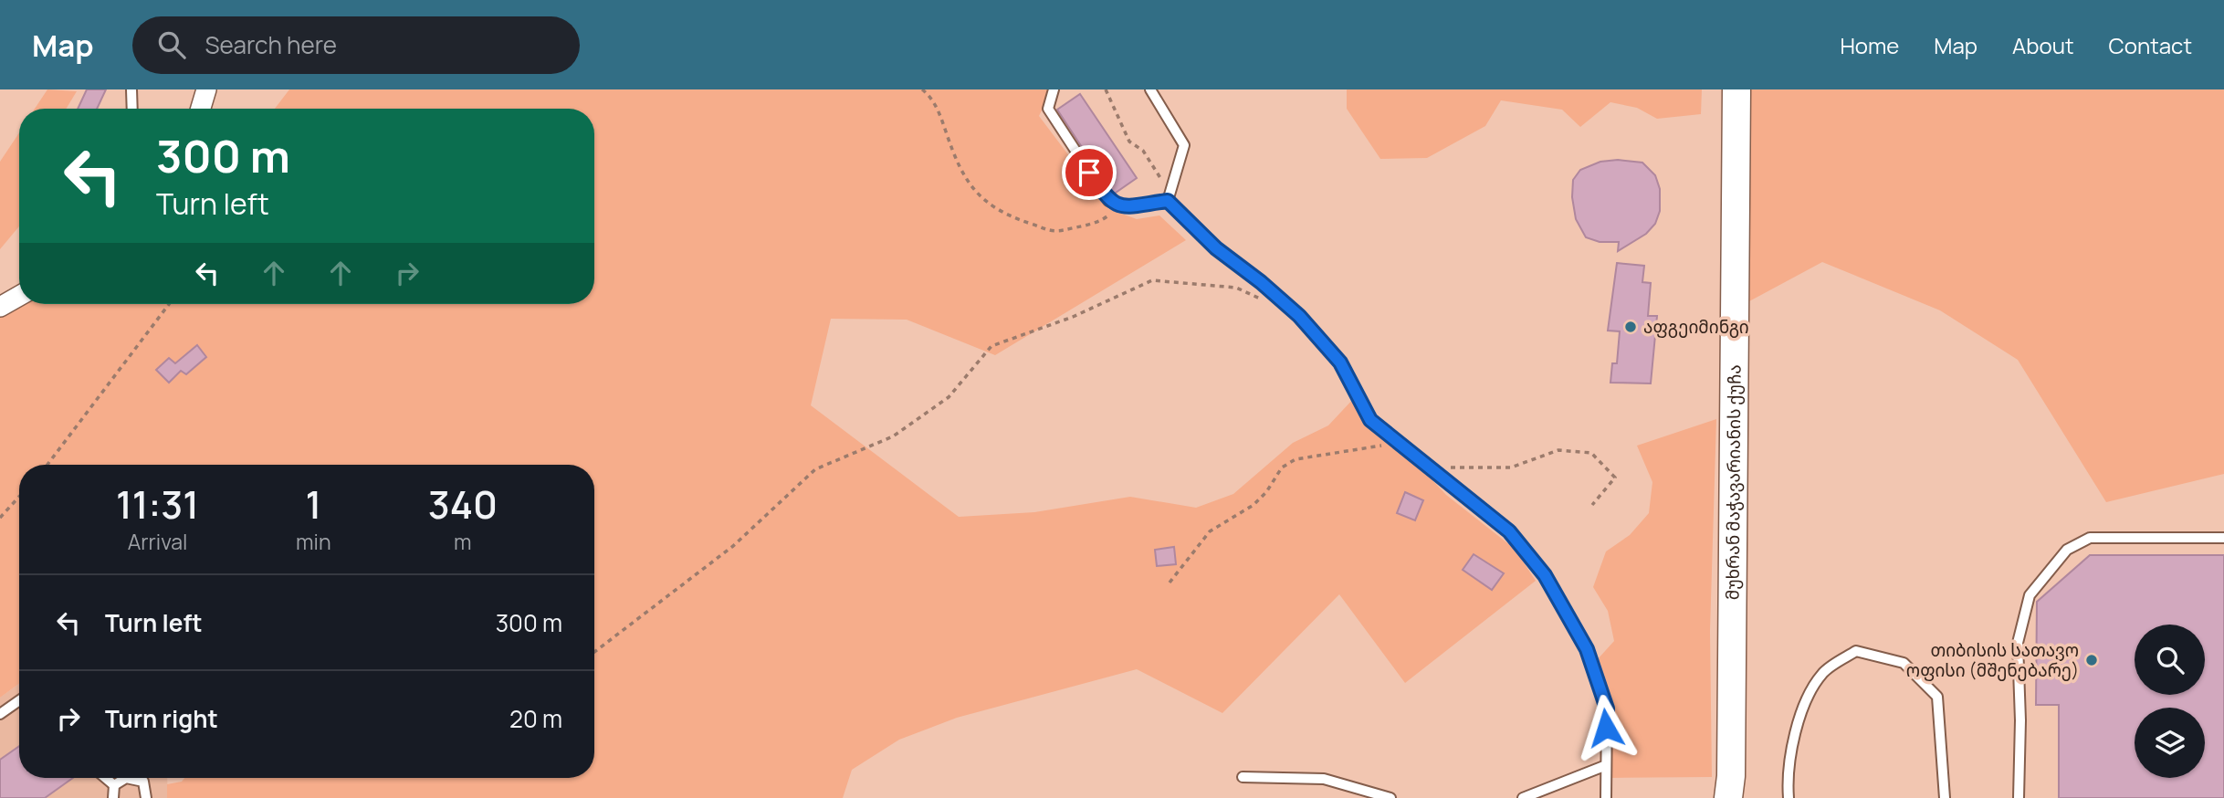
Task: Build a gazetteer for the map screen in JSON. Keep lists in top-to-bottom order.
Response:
{
  "streets": {
    "main road": ["მუხრან მაჭავარიანის ქუჩა"]
  },
  "places": ["აფგეიმინგი", "თიბისის სათავო ოფისი (მშენებარე)"],
  "page": {
    "header": "Map",
    "search": "Search here",
    "nav": [
      "Home",
      "Map",
      "About",
      "Contact"
    ],
    "turn": ["300 m", "Turn left"],
    "eta": [
      "11:31",
      "Arrival",
      "1",
      "min",
      "340",
      "m"
    ],
    "list": [
      {
        "name": "Turn left",
        "value": "300 m"
      },
      {
        "name": "Turn right",
        "value": "20 m"
      }
    ]
  }
}
